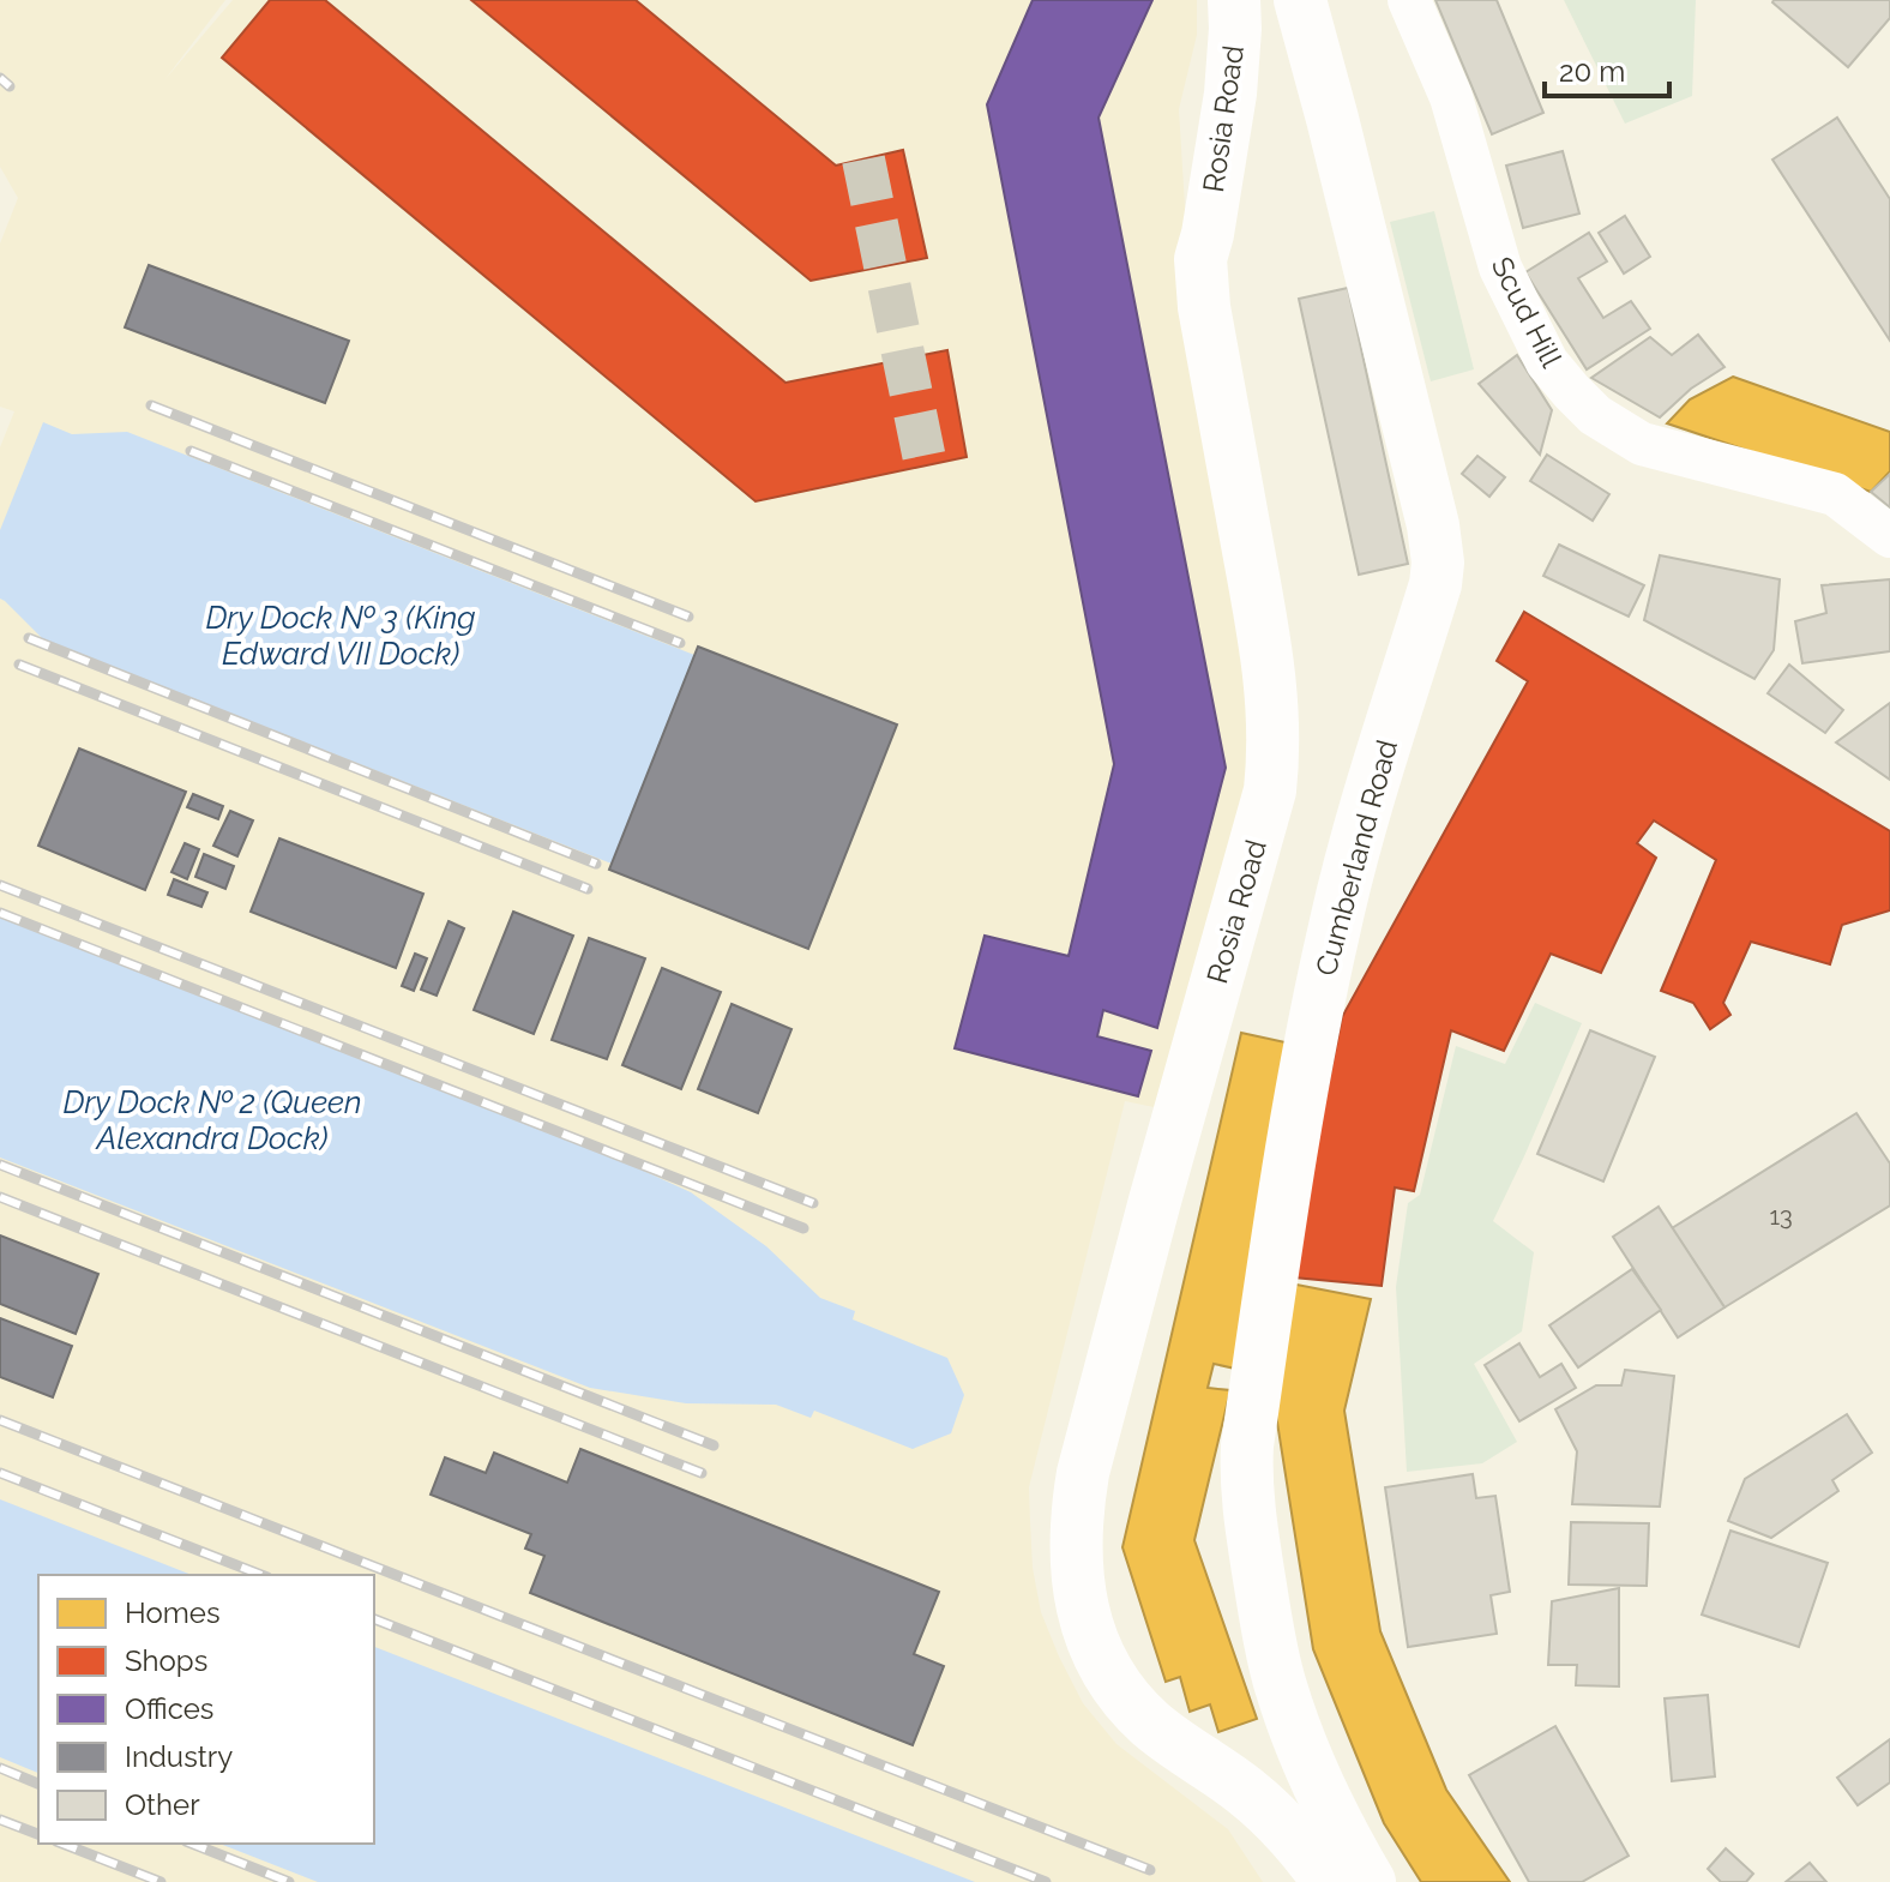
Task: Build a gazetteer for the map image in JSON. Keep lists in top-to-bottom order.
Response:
{
  "streets": {
    "main road": ["Rosia Road", "Cumberland Road"],
    "street": ["Scud Hill"]
  },
  "water": ["Dry Dock № 3 (King Edward VII Dock)", "Dry Dock № 2 (Queen Alexandra Dock)"],
  "house_numbers": ["13"],
  "legend": [
    "Homes",
    "Shops",
    "Offices",
    "Industry",
    "Other"
  ],
  "scale_bar": "20 m"
}
